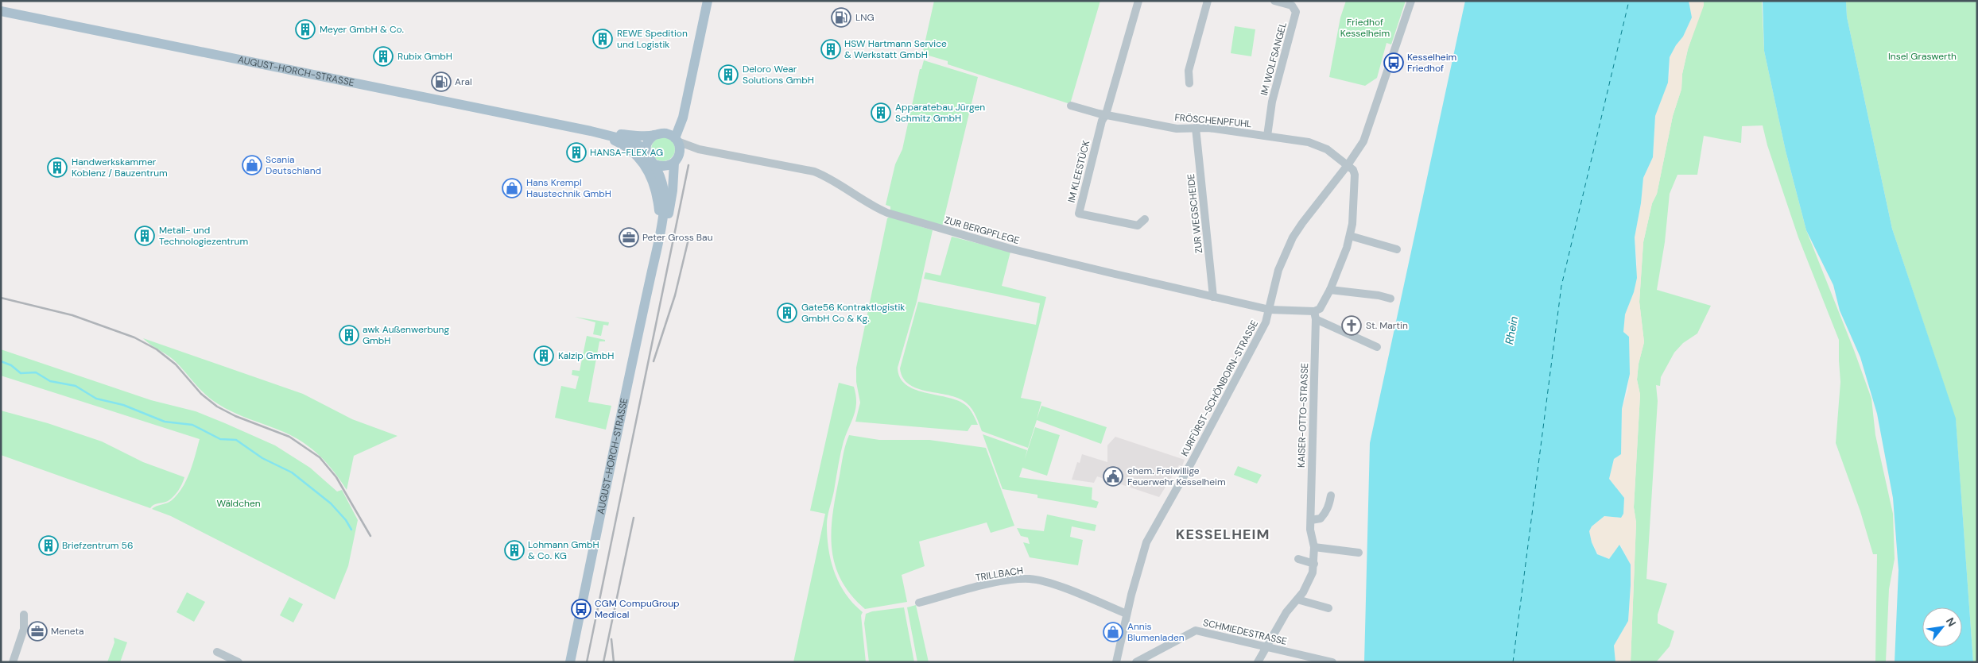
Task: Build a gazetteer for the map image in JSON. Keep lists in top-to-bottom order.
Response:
{
  "streets": {
    "main road": ["AUGUST-HORCH-STRASSE"],
    "street": [
      "IM WOLFSANGEL",
      "FRÖSCHENPFUHL",
      "IM KLEESTÜCK",
      "ZUR WEGSCHEIDE",
      "ZUR BERGPFLEGE",
      "KURFÜRST-SCHÖNBORN-STRASSE",
      "KAISER-OTTO-STRASSE",
      "TRILLBACH",
      "SCHMIEDESTRASSE"
    ]
  },
  "crossings": [
    ["IM WOLFSANGEL", "FRÖSCHENPFUHL"],
    ["AUGUST-HORCH-STRASSE", "ZUR BERGPFLEGE"],
    ["FRÖSCHENPFUHL", "IM KLEESTÜCK"],
    ["FRÖSCHENPFUHL", "ZUR WEGSCHEIDE"],
    ["FRÖSCHENPFUHL", "KURFÜRST-SCHÖNBORN-STRASSE"],
    ["ZUR WEGSCHEIDE", "ZUR BERGPFLEGE"],
    ["ZUR BERGPFLEGE", "KURFÜRST-SCHÖNBORN-STRASSE"],
    ["ZUR BERGPFLEGE", "KAISER-OTTO-STRASSE"],
    ["KURFÜRST-SCHÖNBORN-STRASSE", "TRILLBACH"],
    ["KAISER-OTTO-STRASSE", "SCHMIEDESTRASSE"]
  ],
  "districts": ["KESSELHEIM"],
  "water": ["Rhein"],
  "parks": ["Friedhof Kesselheim", "Insel Graswerth", "Wäldchen"],
  "places": {
    "fuel station": ["LNG", "Aral"],
    "building": [
      "Meyer GmbH & Co.",
      "REWE Spedition und Logistik",
      "HSW Hartmann Service & Werkstatt GmbH",
      "Rubix GmbH",
      "Deloro Wear Solutions GmbH",
      "Apparatebau Jürgen Schmitz GmbH",
      "HANSA-FLEX AG",
      "Handwerkskammer Koblenz / Bauzentrum",
      "Metall- und Technologiezentrum",
      "Gate56 Kontraktlogistik GmbH Co & Kg.",
      "awk Außenwerbung GmbH",
      "Kalzip GmbH",
      "Briefzentrum 56",
      "Lohmann GmbH & Co. KG"
    ],
    "bus stop": ["Kesselheim Friedhof", "CGM CompuGroup Medical"],
    "shop": ["Scania Deutschland", "Hans Krempl Haustechnik GmbH", "Annis Blumenladen"],
    "office": ["Peter Gross Bau", "Meneta"],
    "church": ["St. Martin"],
    "public building": ["ehem. Freiwillige Feuerwehr Kesselheim"]
  },
  "north": "top right"
}
